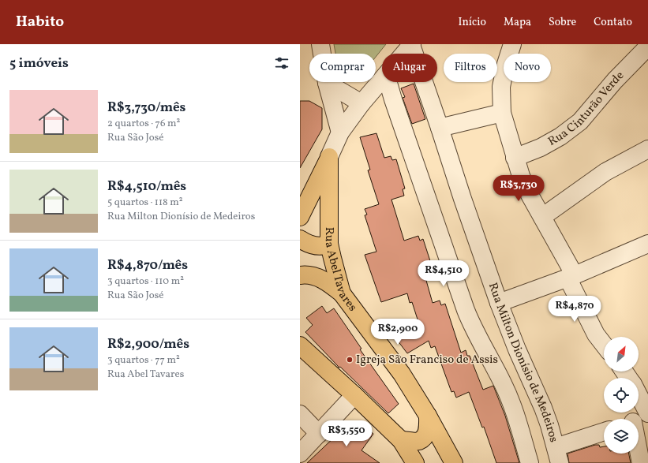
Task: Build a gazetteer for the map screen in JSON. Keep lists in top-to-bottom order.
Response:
{
  "streets": {
    "main road": ["Rua Abel Tavares"],
    "street": ["Rua Cinturão Verde", "Rua Milton Dionísio de Medeiros"]
  },
  "crossings": [
    ["Rua Abel Tavares", "Rua Milton Dionísio de Medeiros"]
  ],
  "places": ["Igreja São Franciso de Assis"],
  "north": "top right",
  "page": {
    "header": "Habito",
    "nav": [
      "Início",
      "Mapa",
      "Sobre",
      "Contato"
    ],
    "heading": "5 imóveis",
    "chip": [
      "Comprar",
      "Alugar",
      "Filtros",
      "Novo"
    ],
    "list": [
      {
        "name": "R$3,730/mês",
        "note": "2 quartos · 76 m² · Rua São José"
      },
      {
        "name": "R$4,510/mês",
        "note": "5 quartos · 118 m² · Rua Milton Dionísio de Medeiros"
      },
      {
        "name": "R$4,870/mês",
        "note": "3 quartos · 110 m² · Rua São José"
      },
      {
        "name": "R$2,900/mês",
        "note": "3 quartos · 77 m² · Rua Abel Tavares"
      }
    ],
    "price": [
      "R$3,730",
      "R$4,510",
      "R$4,870",
      "R$2,900",
      "R$3,550"
    ]
  }
}
